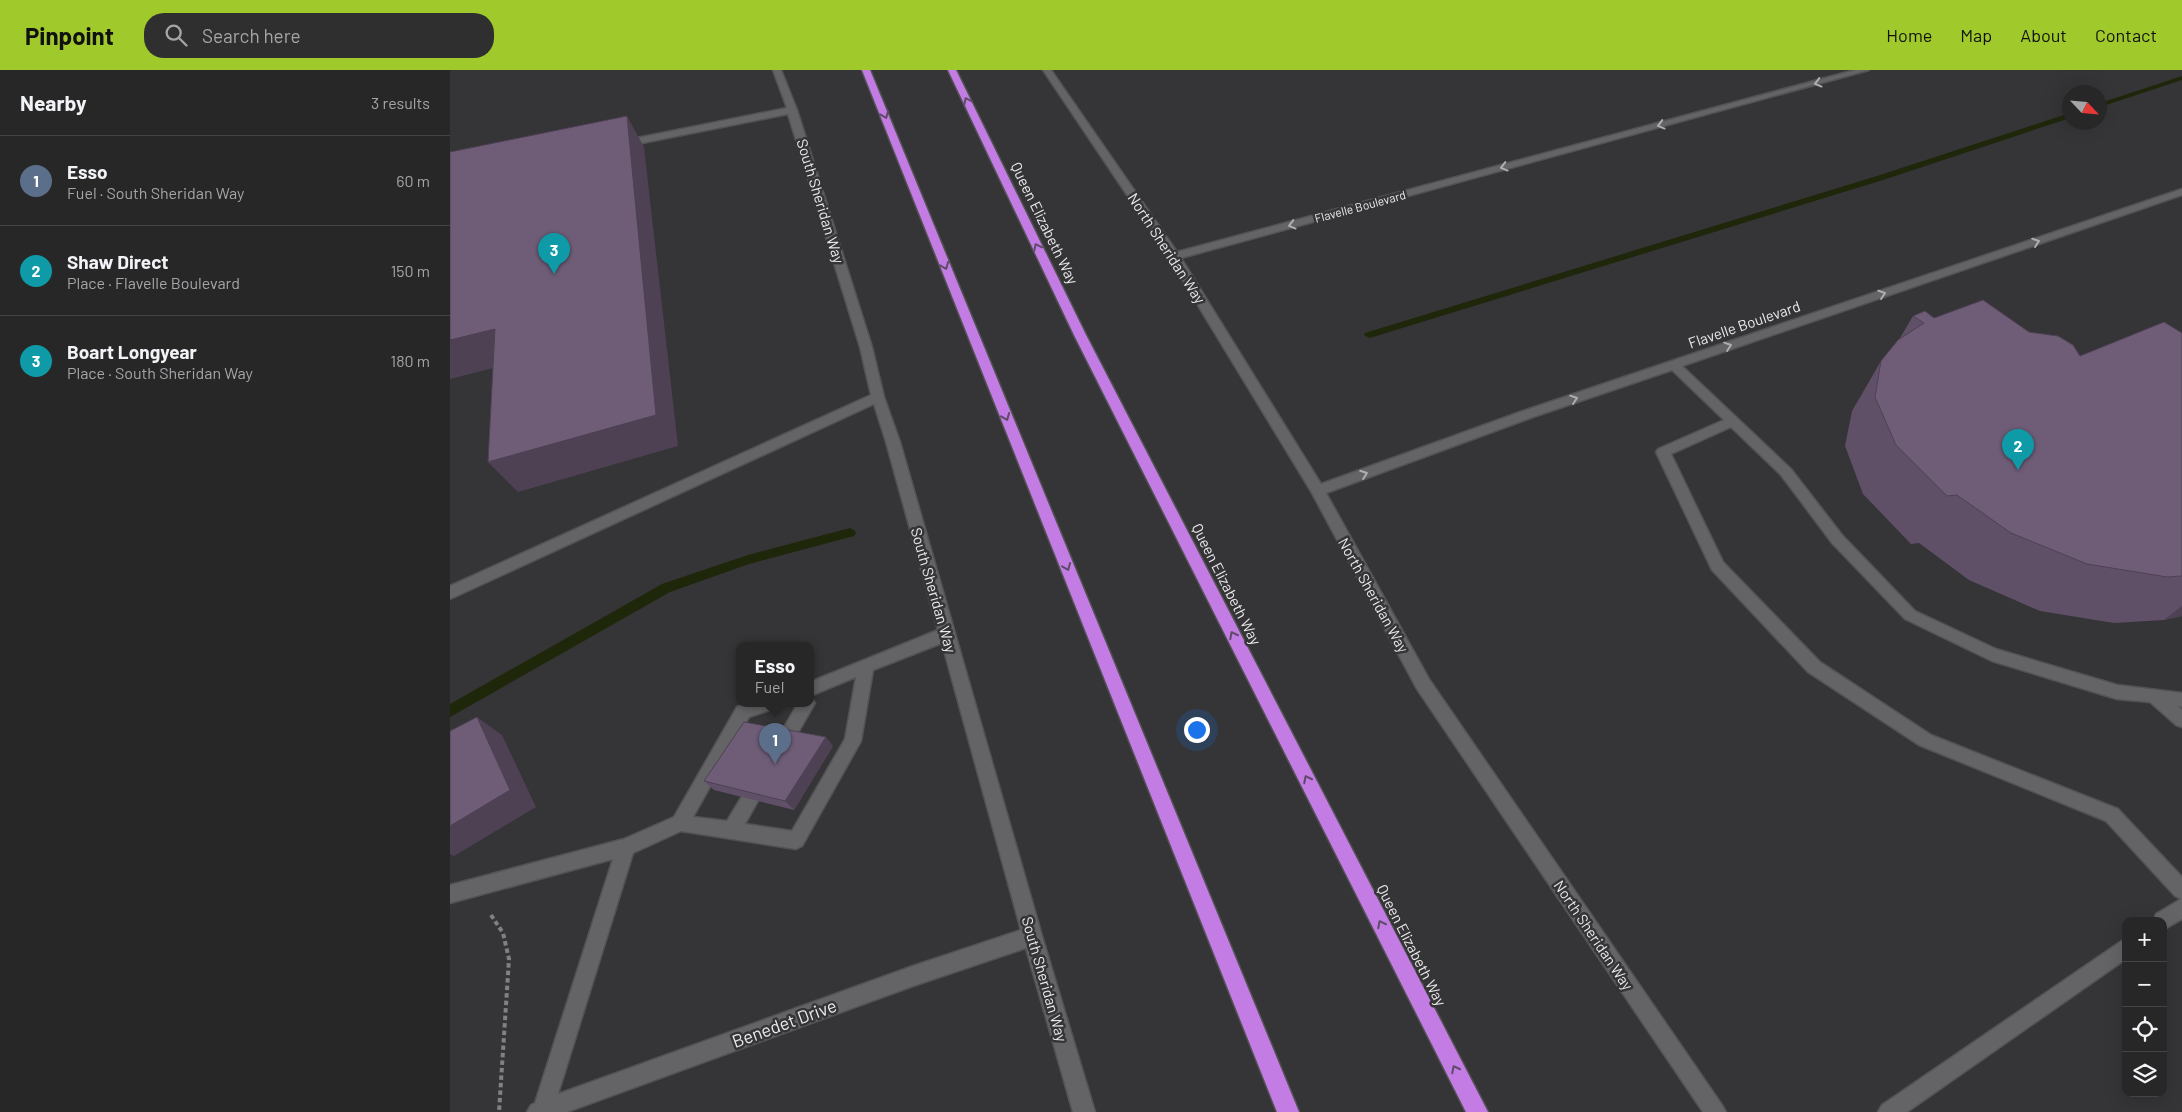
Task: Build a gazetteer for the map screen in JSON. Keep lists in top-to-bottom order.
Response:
{
  "streets": {
    "highway": ["Queen Elizabeth Way"],
    "street": [
      "South Sheridan Way",
      "Flavelle Boulevard",
      "North Sheridan Way",
      "Benedet Drive"
    ]
  },
  "crossings": [
    ["South Sheridan Way", "Benedet Drive"],
    ["Flavelle Boulevard", "North Sheridan Way"]
  ],
  "north": "bottom right",
  "page": {
    "header": "Pinpoint",
    "search": "Search here",
    "nav": [
      "Home",
      "Map",
      "About",
      "Contact"
    ],
    "heading": ["Nearby", "3 results"],
    "list": [
      {
        "mark": "1",
        "name": "Esso",
        "note": "Fuel · South Sheridan Way",
        "value": "60 m"
      },
      {
        "mark": "2",
        "name": "Shaw Direct",
        "note": "Place · Flavelle Boulevard",
        "value": "150 m"
      },
      {
        "mark": "3",
        "name": "Boart Longyear",
        "note": "Place · South Sheridan Way",
        "value": "180 m"
      }
    ],
    "pins": ["3", "2", "1"],
    "popup": ["Esso", "Fuel"],
    "map_buttons": ["+", "−"]
  }
}
